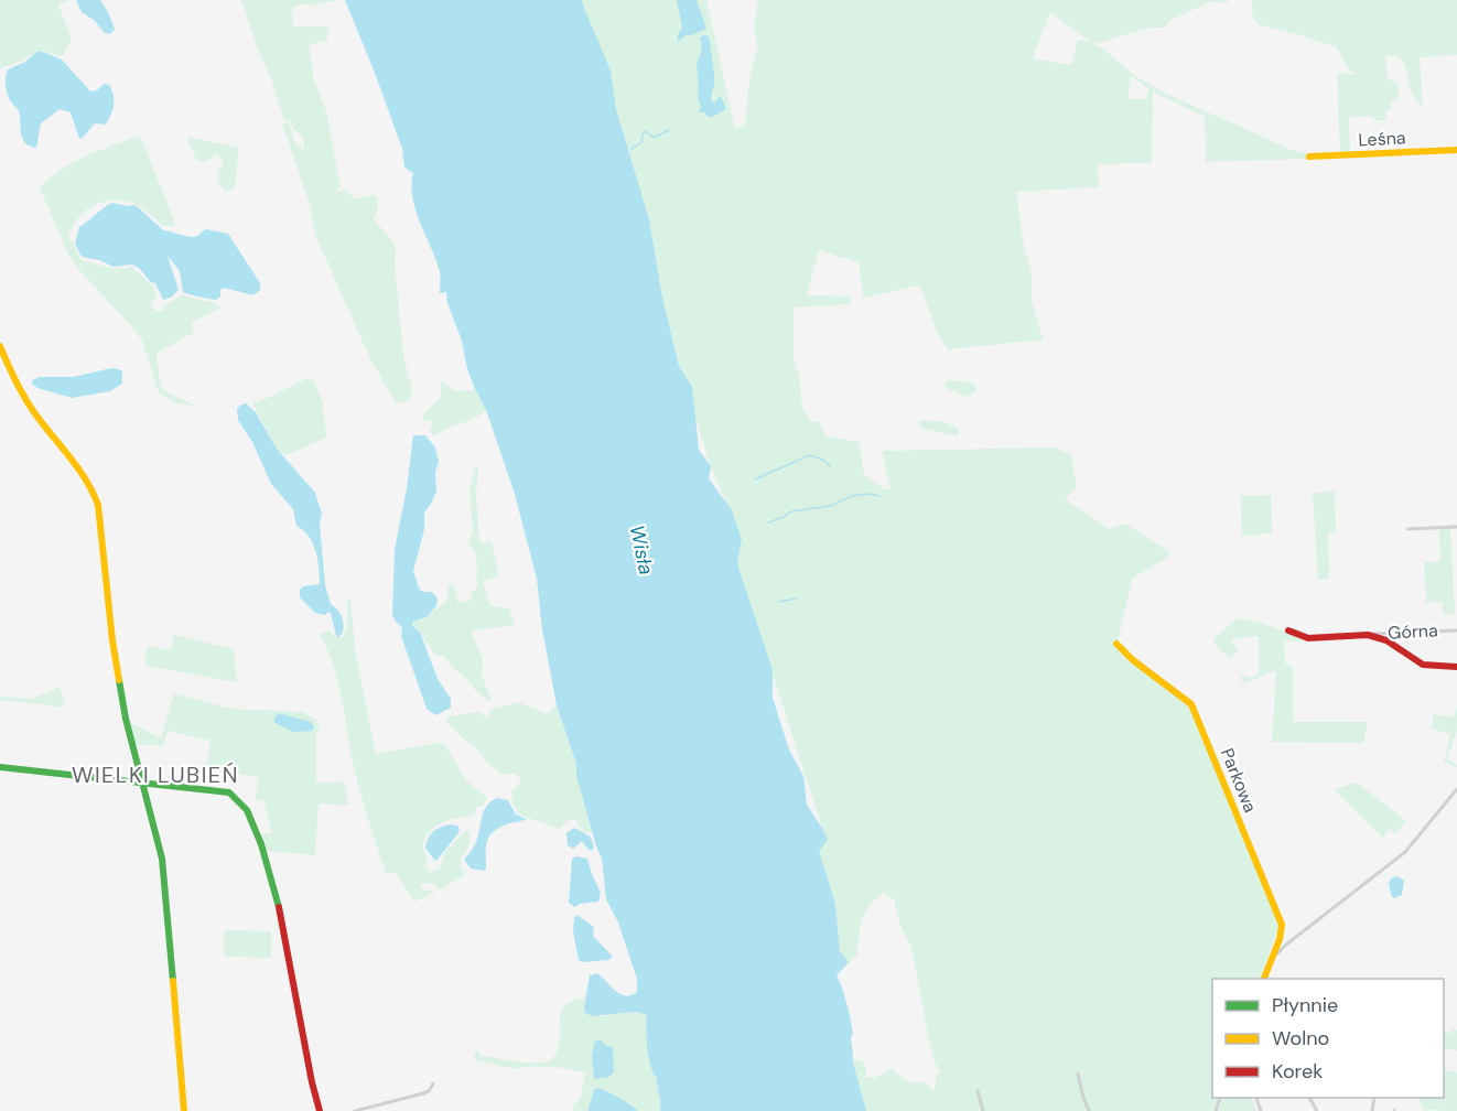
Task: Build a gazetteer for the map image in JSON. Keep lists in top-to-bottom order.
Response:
{
  "streets": {
    "street": ["Leśna", "Górna", "Parkowa"]
  },
  "districts": ["WIELKI LUBIEŃ"],
  "water": ["Wisła"],
  "legend": ["Płynnie", "Wolno", "Korek"]
}
